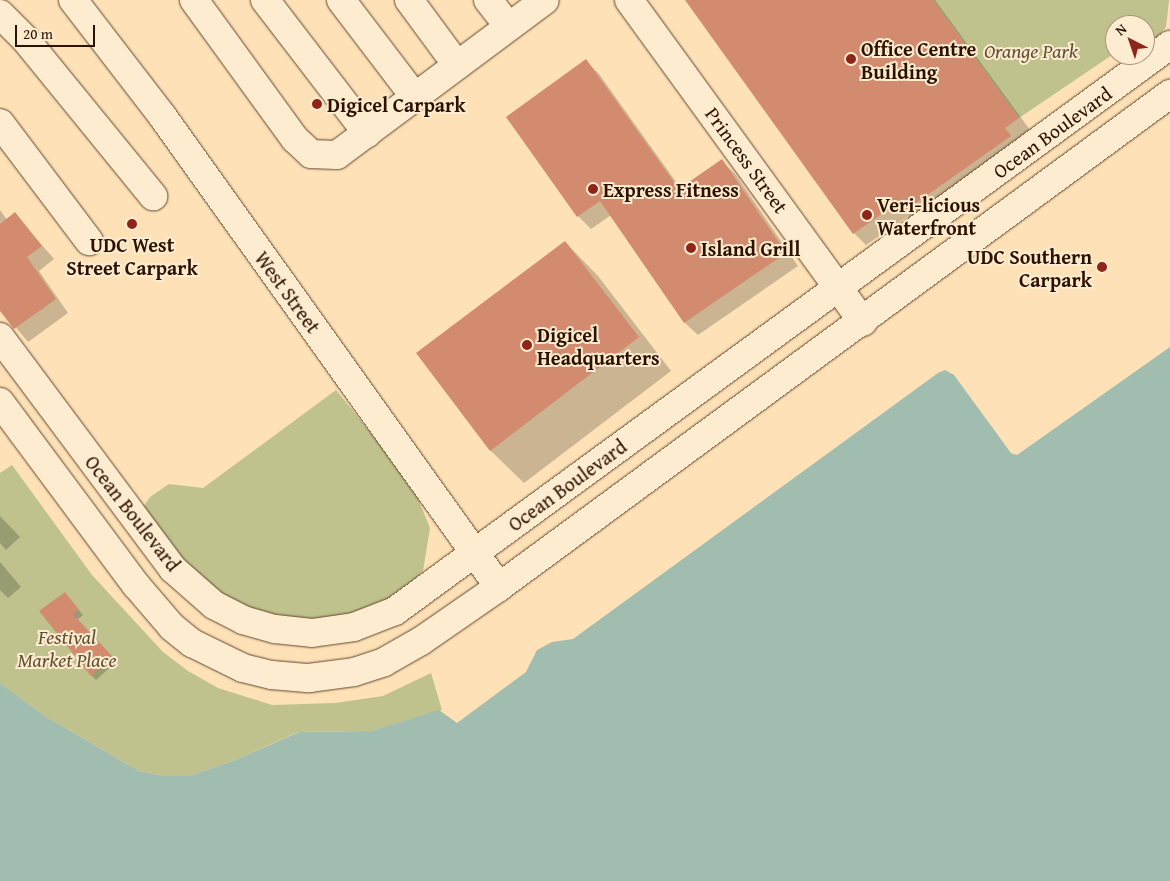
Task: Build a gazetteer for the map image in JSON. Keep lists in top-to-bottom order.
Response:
{
  "streets": {
    "street": ["Ocean Boulevard", "Princess Street", "West Street"]
  },
  "crossings": [
    ["Ocean Boulevard", "Princess Street"],
    ["Ocean Boulevard", "West Street"]
  ],
  "parks": ["Orange Park", "Festival Market Place"],
  "places": [
    "Office Centre Building",
    "Digicel Carpark",
    "Express Fitness",
    "Veri-licious Waterfront",
    "UDC West Street Carpark",
    "Island Grill",
    "UDC Southern Carpark",
    "Digicel Headquarters"
  ],
  "scale_bar": "20 m",
  "north": "top left"
}
